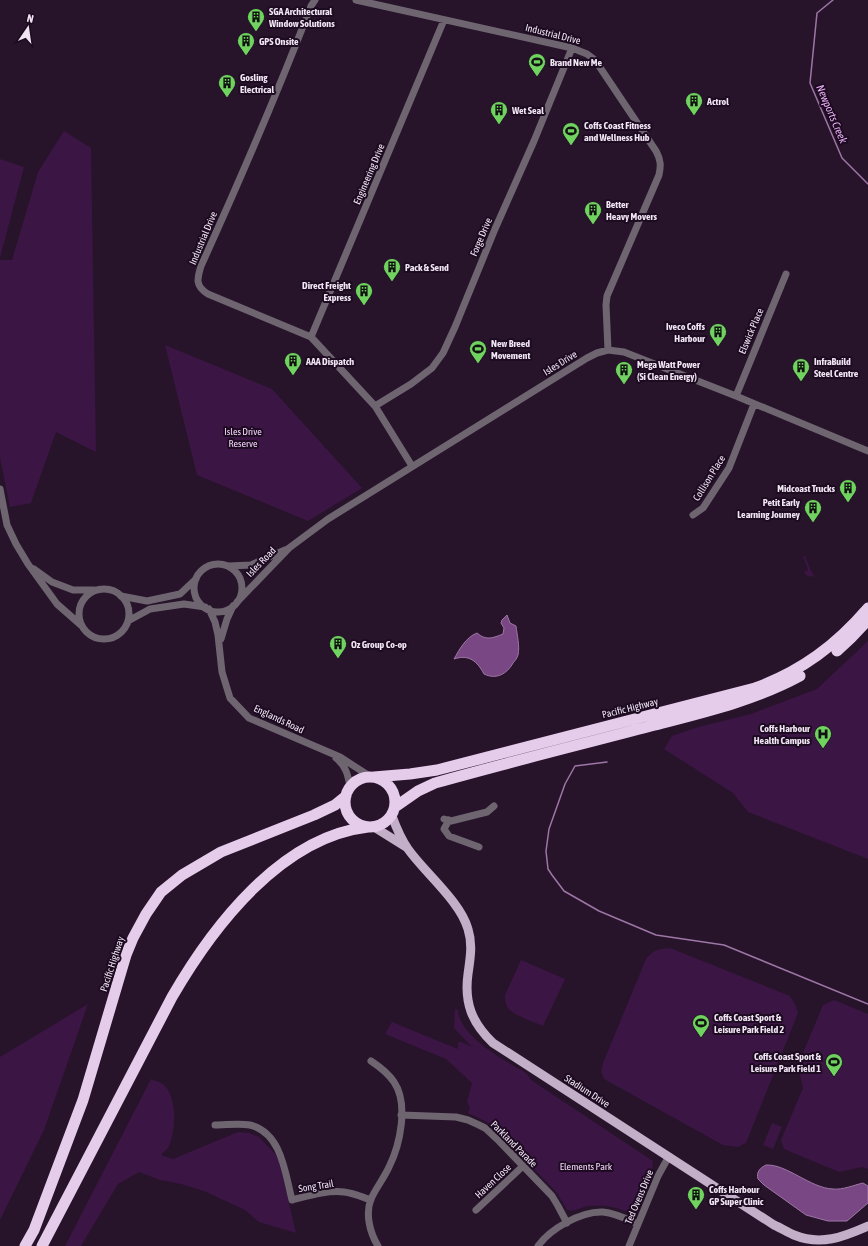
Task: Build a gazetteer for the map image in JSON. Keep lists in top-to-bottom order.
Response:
{
  "streets": {
    "highway": ["Pacific Highway"],
    "main road": ["Stadium Drive"],
    "street": [
      "Industrial Drive",
      "Engineering Drive",
      "Forge Drive",
      "Elswick Place",
      "Isles Drive",
      "Collison Place",
      "Isles Road",
      "Englands Road",
      "Parkland Parade",
      "Haven Close",
      "Song Trail",
      "Ted Ovens Drive"
    ]
  },
  "crossings": [
    ["Industrial Drive", "Engineering Drive"],
    ["Industrial Drive", "Forge Drive"],
    ["Industrial Drive", "Isles Drive"],
    ["Isles Drive", "Isles Road"],
    ["Isles Road", "Englands Road"],
    ["Pacific Highway", "Englands Road"],
    ["Pacific Highway", "Stadium Drive"],
    ["Englands Road", "Stadium Drive"],
    ["Stadium Drive", "Ted Ovens Drive"],
    ["Parkland Parade", "Haven Close"]
  ],
  "water": ["Newports Creek"],
  "parks": ["Isles Drive Reserve", "Elements Park"],
  "places": {
    "building": [
      "SGA Architectural Window Solutions",
      "GPS Onsite",
      "Gosling Electrical",
      "Actrol",
      "Wet Seal",
      "Better Heavy Movers",
      "Pack & Send",
      "Direct Freight Express",
      "Iveco Coffs Harbour",
      "AAA Dispatch",
      "InfraBuild Steel Centre",
      "Mega Watt Power (Si Clean Energy)",
      "Midcoast Trucks",
      "Petit Early Learning Journey",
      "Oz Group Co-op",
      "Coffs Harbour GP Super Clinic"
    ],
    "sports": [
      "Brand New Me",
      "Coffs Coast Fitness and Wellness Hub",
      "New Breed Movement",
      "Coffs Coast Sport & Leisure Park Field 2",
      "Coffs Coast Sport & Leisure Park Field 1"
    ],
    "hospital": ["Coffs Harbour Health Campus"]
  },
  "north": "top"
}
